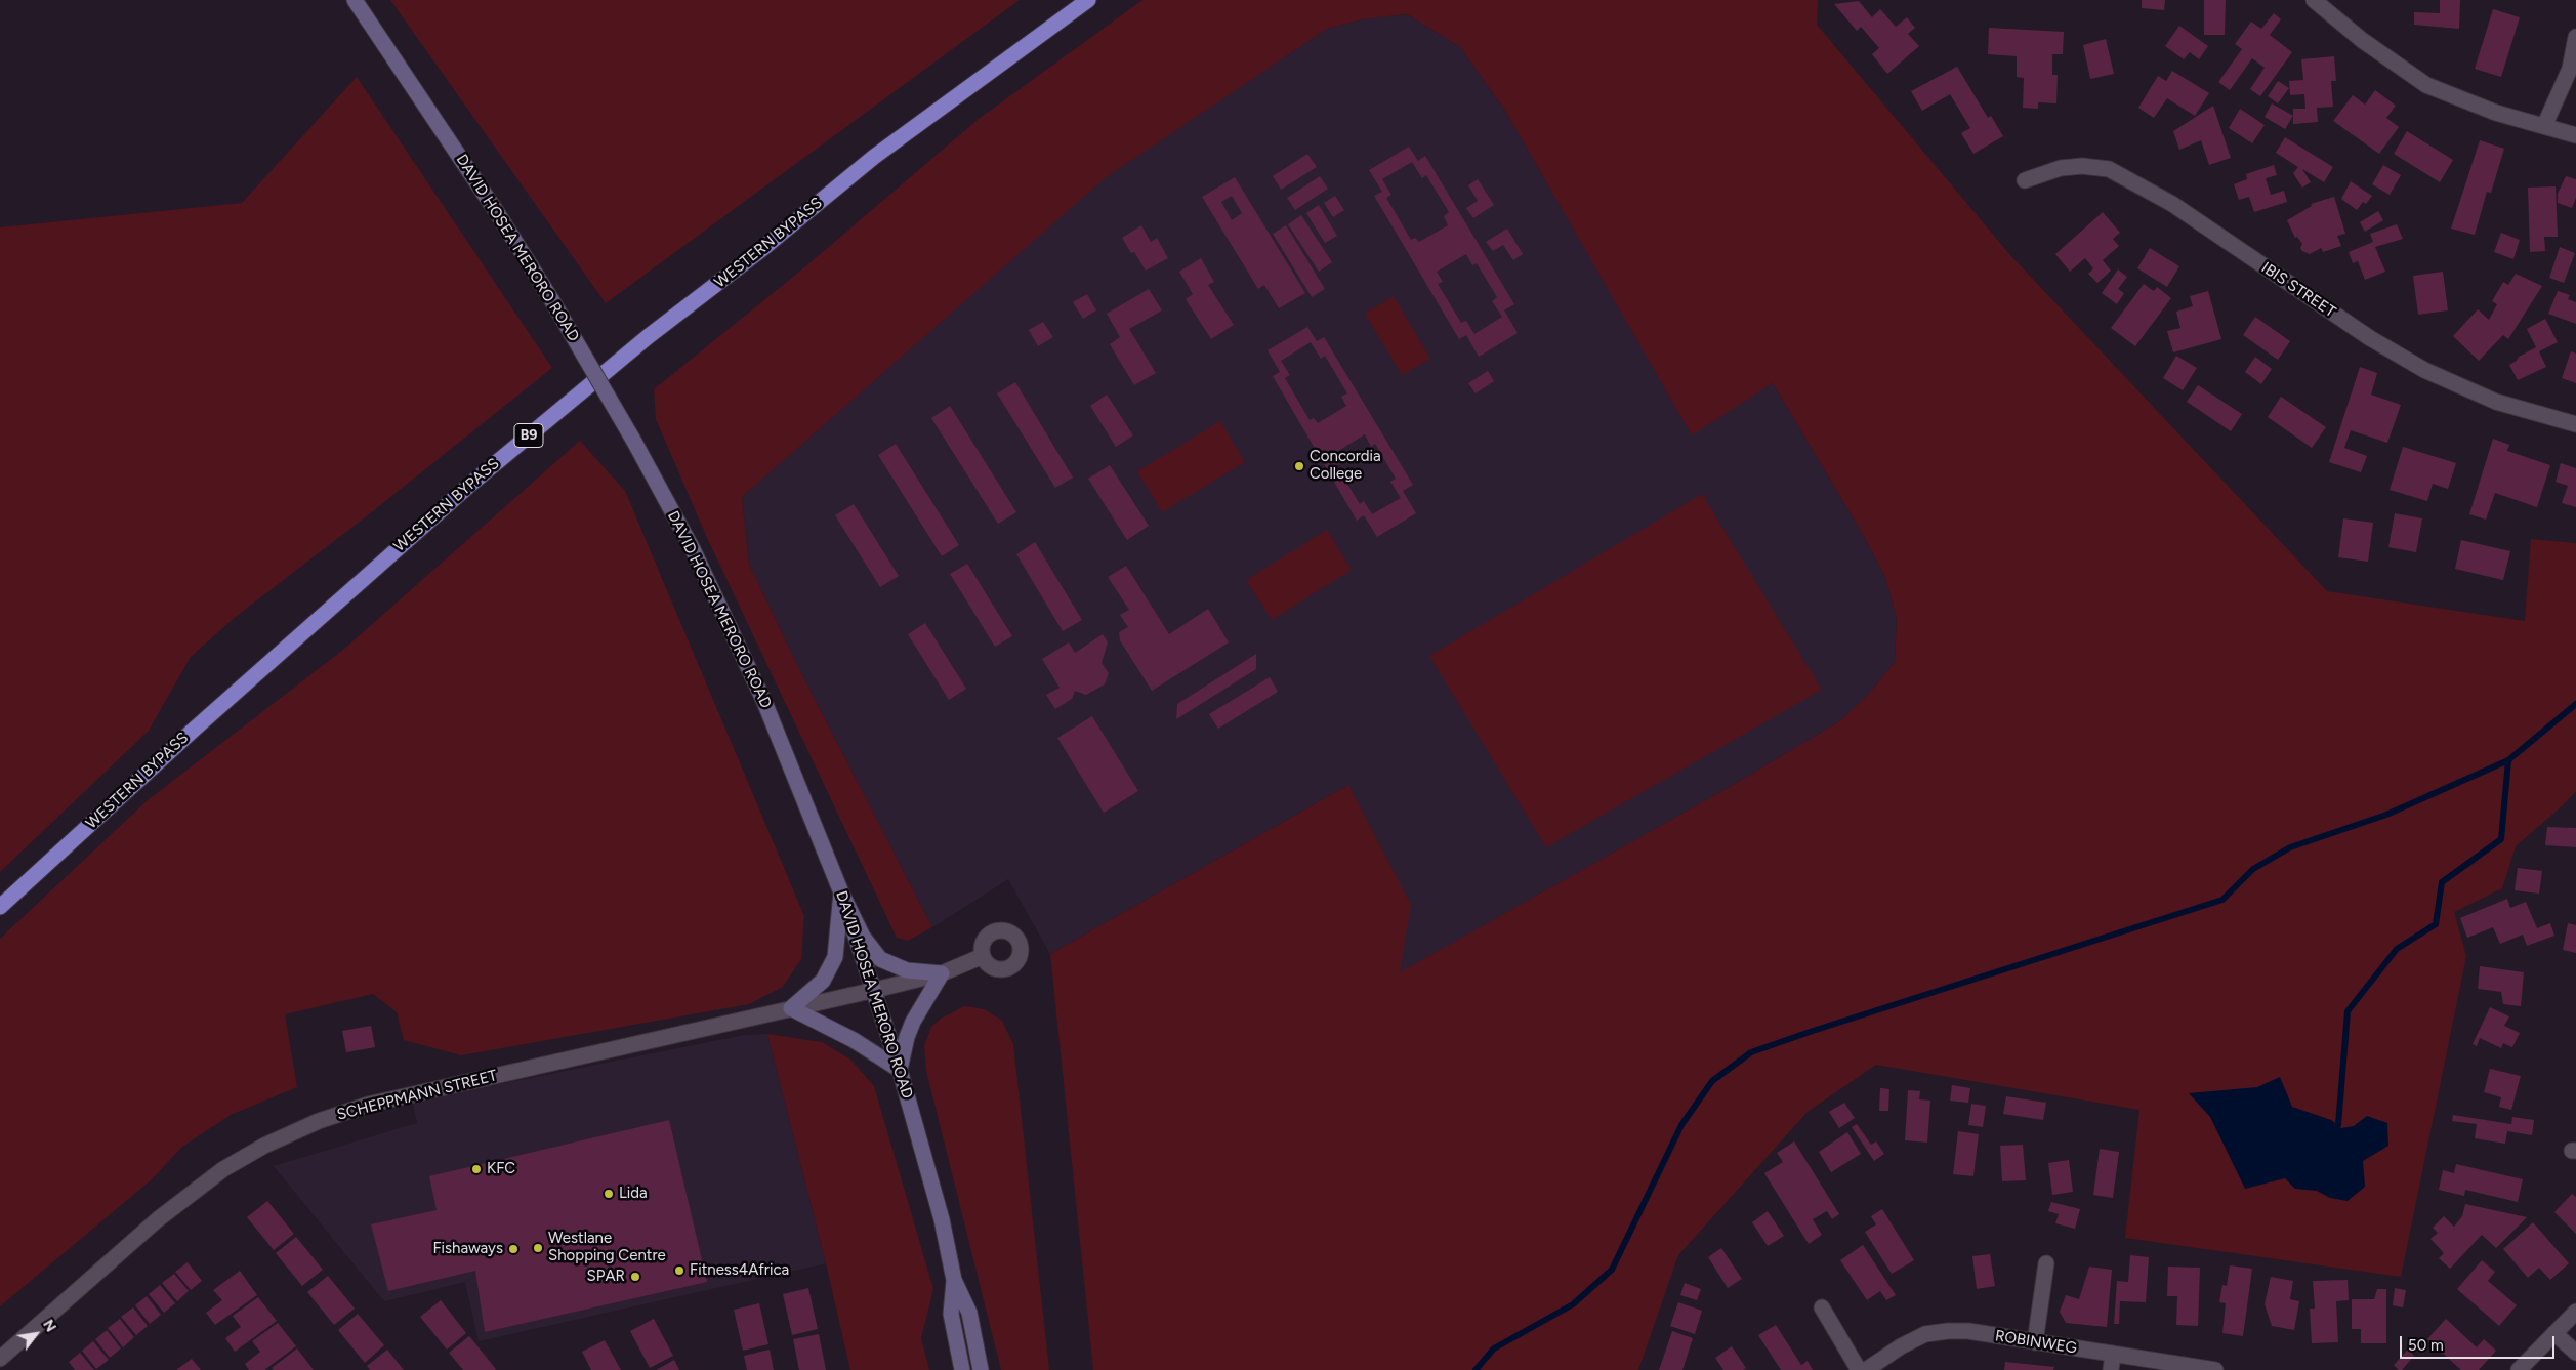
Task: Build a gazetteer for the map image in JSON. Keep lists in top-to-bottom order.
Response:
{
  "streets": {
    "highway": ["WESTERN BYPASS", "B9"],
    "main road": ["DAVID HOSEA MERORO ROAD"],
    "street": ["IBIS STREET", "SCHEPPMANN STREET", "ROBINWEG"]
  },
  "crossings": [
    ["DAVID HOSEA MERORO ROAD", "SCHEPPMANN STREET"]
  ],
  "places": [
    "Concordia College",
    "KFC",
    "Lida",
    "Westlane Shopping Centre",
    "Fishaways",
    "Fitness4Africa",
    "SPAR"
  ],
  "scale_bar": "50 m",
  "north": "top right"
}
